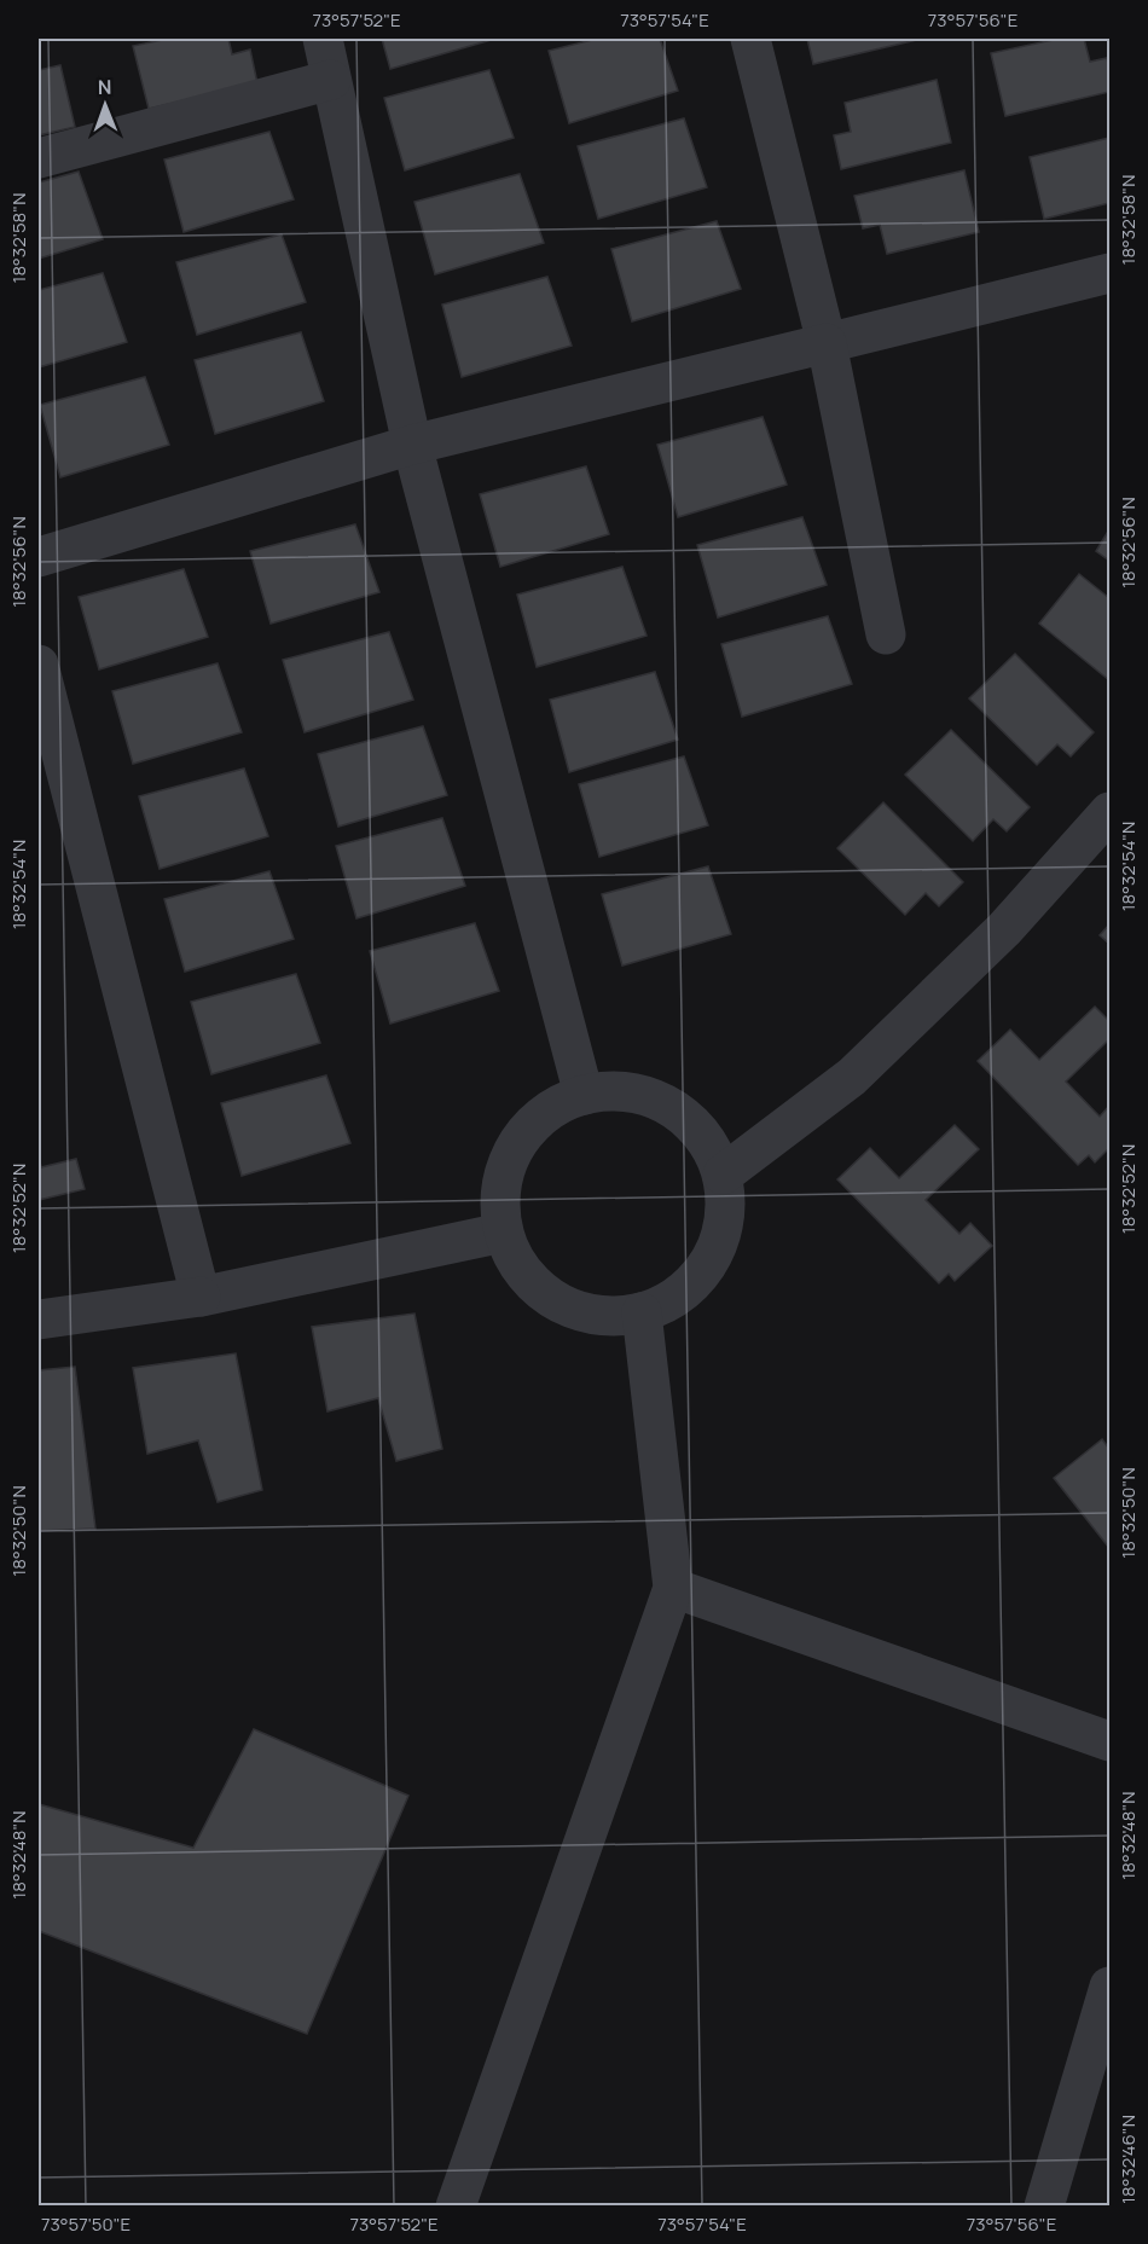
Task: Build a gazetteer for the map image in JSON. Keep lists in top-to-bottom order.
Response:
{
  "north": "top",
  "coordinates": [
    "73°57'52\"E",
    "73°57'54\"E",
    "73°57'56\"E",
    "18°32'58\"N",
    "18°32'56\"N",
    "18°32'54\"N",
    "18°32'52\"N",
    "18°32'50\"N",
    "18°32'48\"N",
    "18°32'46\"N",
    "73°57'50\"E"
  ]
}
